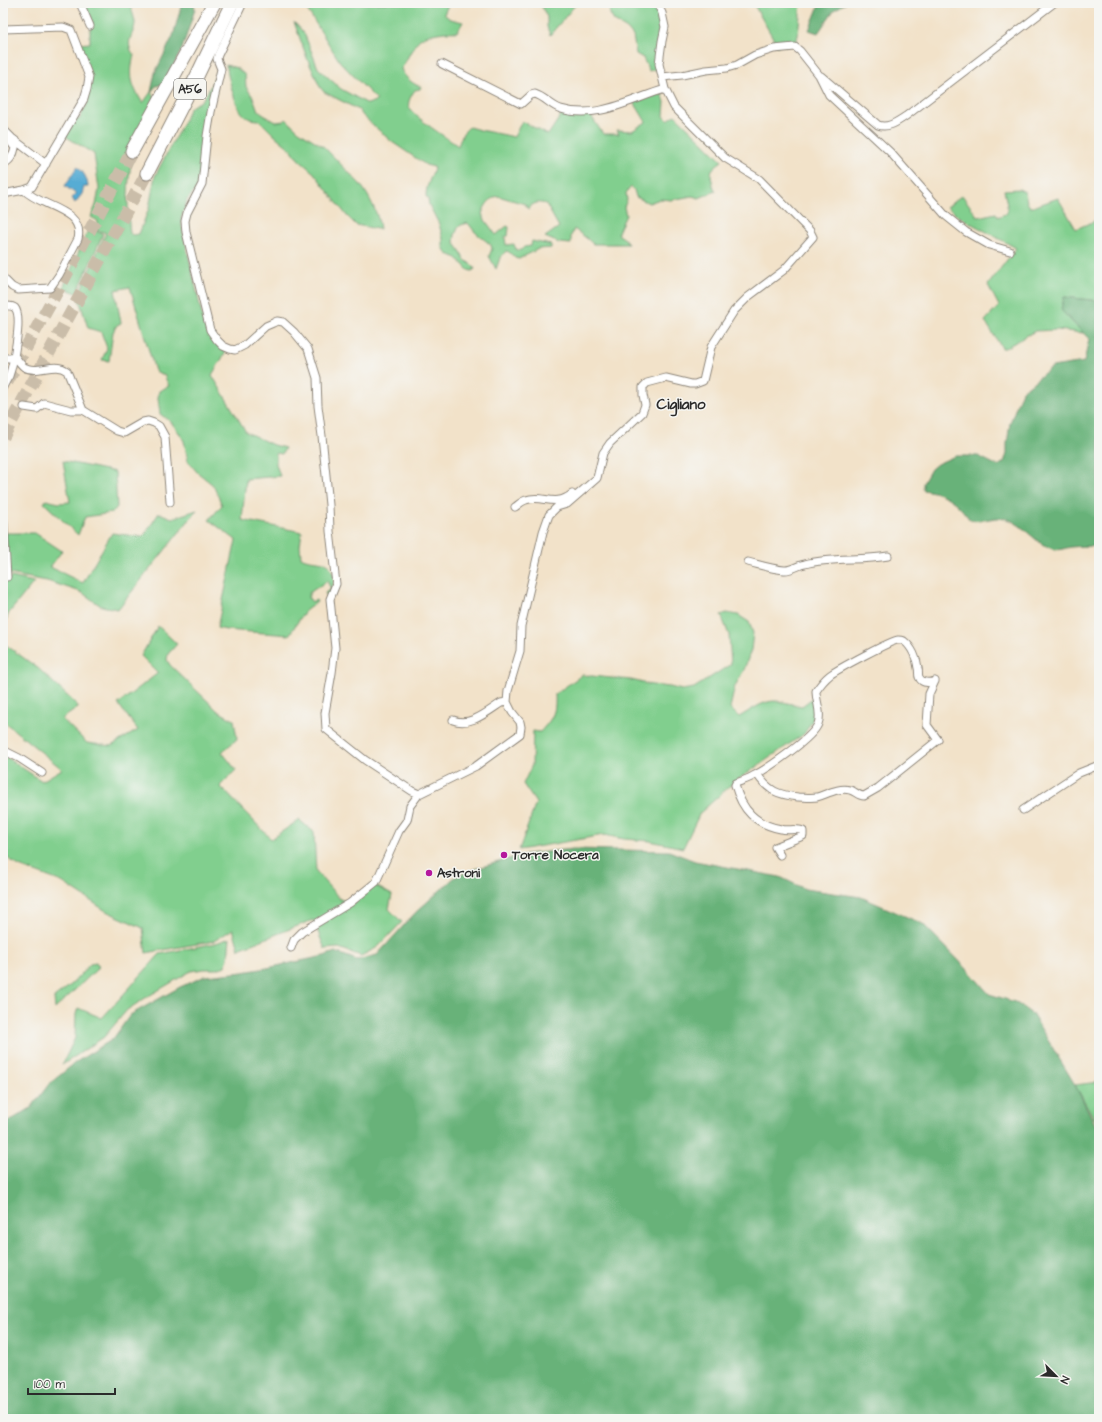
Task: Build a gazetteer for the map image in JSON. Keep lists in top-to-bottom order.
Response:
{
  "streets": {
    "highway": ["A56"]
  },
  "districts": ["Cigliano"],
  "places": ["Torre Nocera", "Astroni"],
  "scale_bar": "100 m",
  "north": "bottom right"
}
